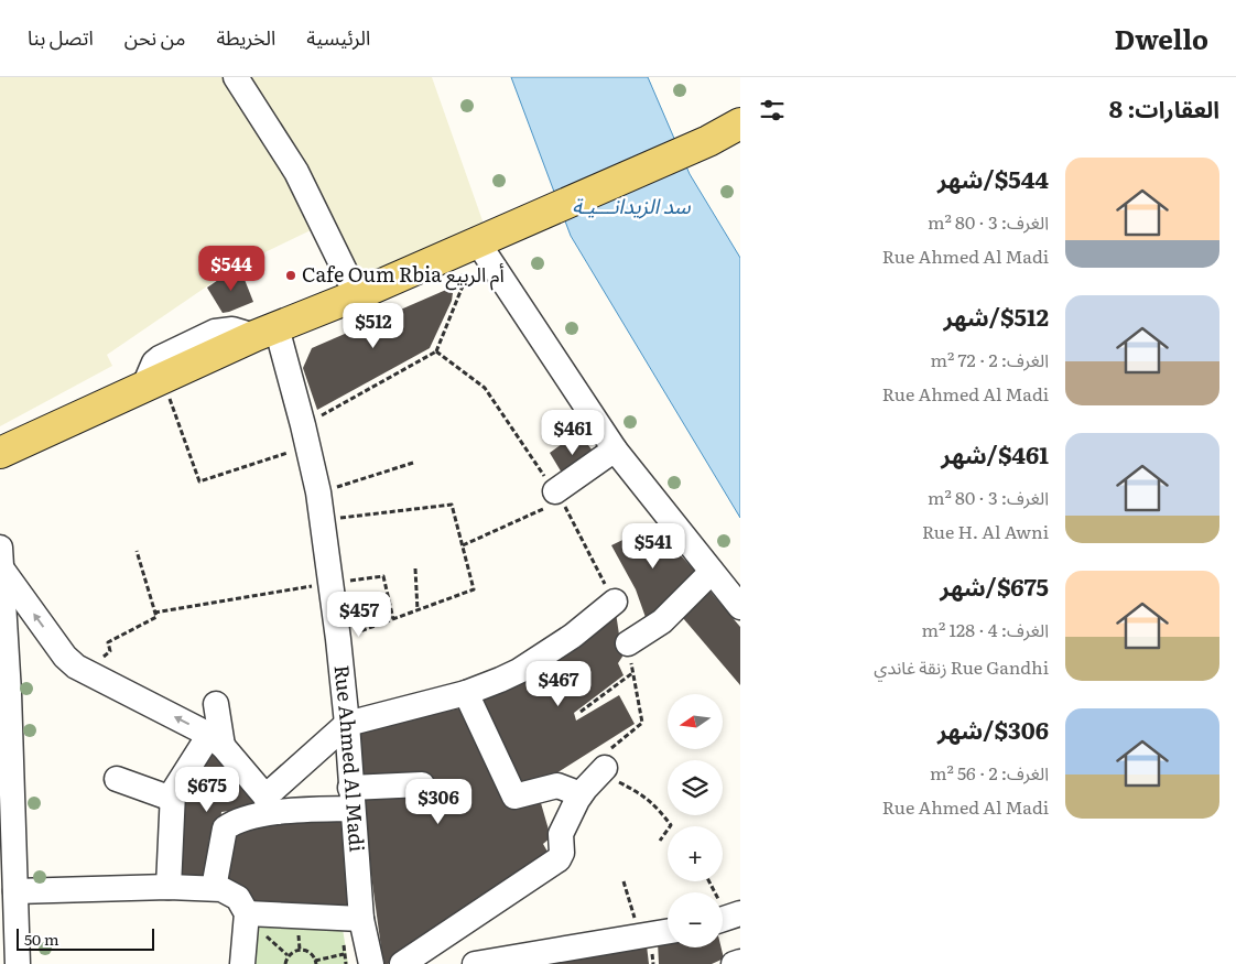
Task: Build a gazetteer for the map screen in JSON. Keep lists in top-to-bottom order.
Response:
{
  "streets": {
    "street": ["Rue Ahmed Al Madi"]
  },
  "water": ["سد الزيدانـــيـة"],
  "places": ["Cafe Oum Rbia أم الربيع"],
  "scale_bar": "50 m",
  "north": "left",
  "page": {
    "header": "Dwello",
    "nav": [
      "الرئيسية",
      "الخريطة",
      "من نحن",
      "اتصل بنا"
    ],
    "heading": "العقارات: 8",
    "list": [
      {
        "name": "$544/شهر",
        "note": "الغرف: 3 · 80 m² · Rue Ahmed Al Madi"
      },
      {
        "name": "$512/شهر",
        "note": "الغرف: 2 · 72 m² · Rue Ahmed Al Madi"
      },
      {
        "name": "$461/شهر",
        "note": "الغرف: 3 · 80 m² · Rue H. Al Awni"
      },
      {
        "name": "$675/شهر",
        "note": "الغرف: 4 · 128 m² · Rue Gandhi زنقة غاندي"
      },
      {
        "name": "$306/شهر",
        "note": "الغرف: 2 · 56 m² · Rue Ahmed Al Madi"
      }
    ],
    "price": [
      "$544",
      "$512",
      "$461",
      "$541",
      "$457",
      "$467",
      "$675",
      "$306"
    ],
    "map_buttons": ["+", "−"],
    "scale": "50 m"
  }
}
